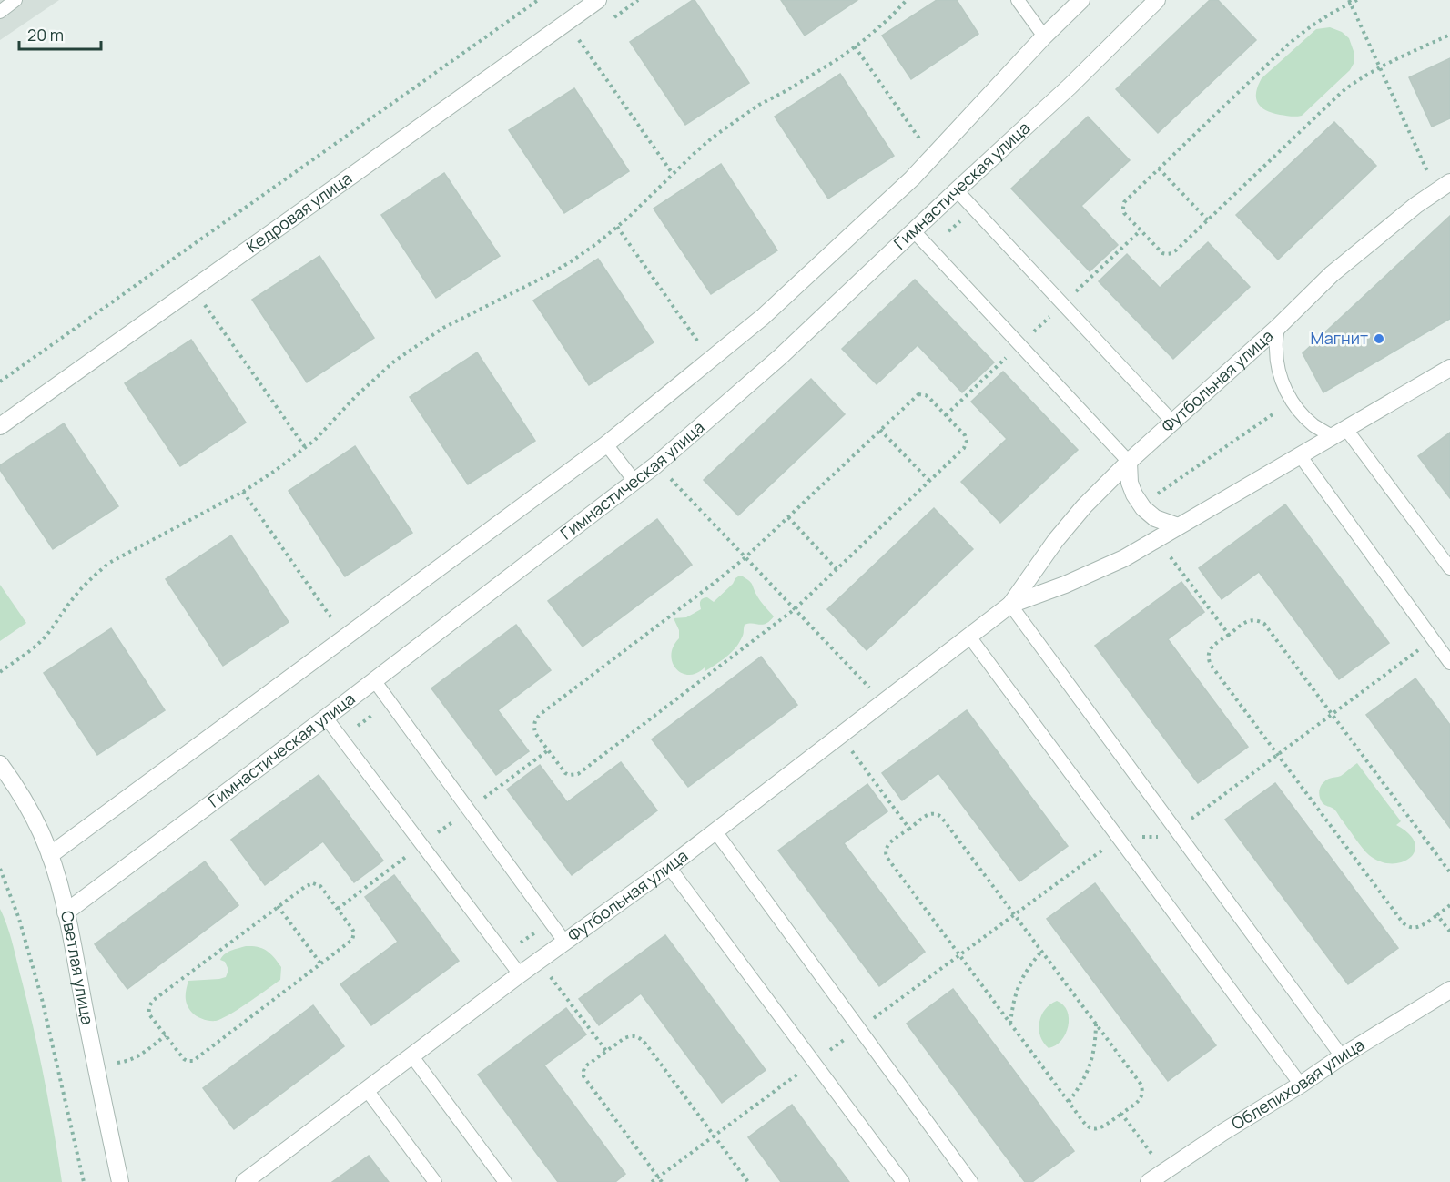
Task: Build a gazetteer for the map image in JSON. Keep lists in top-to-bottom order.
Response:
{
  "streets": {
    "street": [
      "Гимнастическая улица",
      "Кедровая улица",
      "Футбольная улица",
      "Светлая улица",
      "Облепиховая улица"
    ]
  },
  "crossings": [
    ["Гимнастическая улица", "Светлая улица"]
  ],
  "places": ["Магнит"],
  "scale_bar": "20 m"
}
